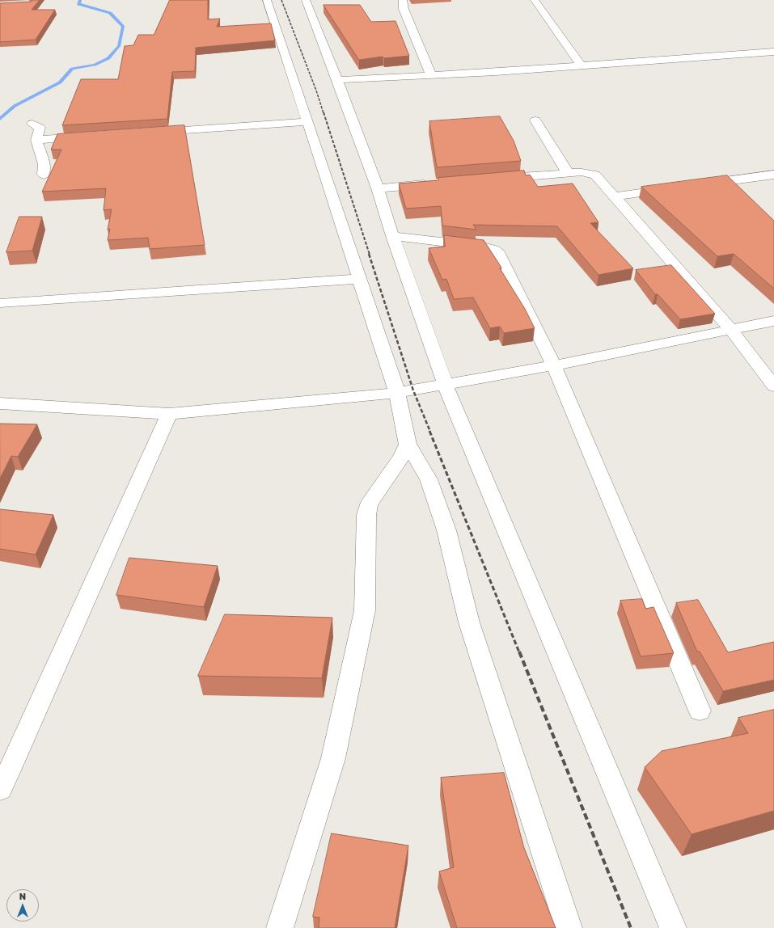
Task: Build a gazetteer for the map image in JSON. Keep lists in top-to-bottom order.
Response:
{
  "north": "top"
}
